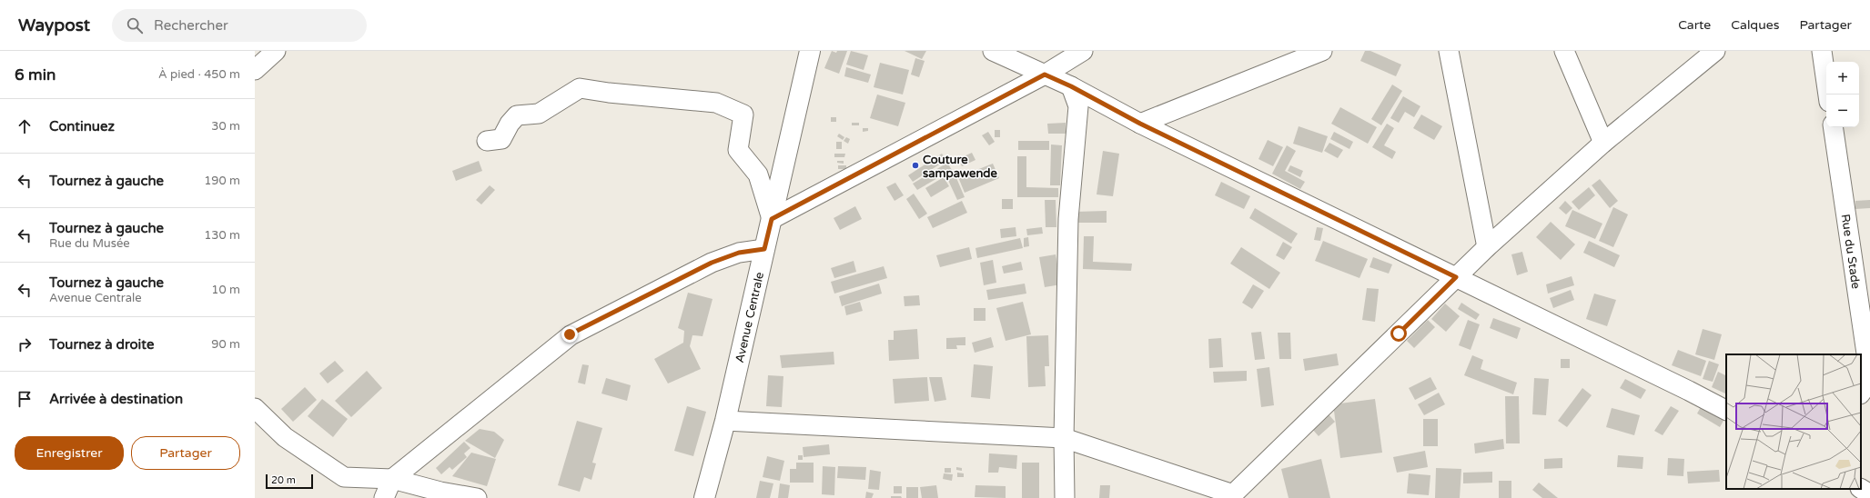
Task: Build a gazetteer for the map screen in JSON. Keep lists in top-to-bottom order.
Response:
{
  "streets": {
    "main road": ["Avenue Centrale"],
    "street": ["Rue du Stade"]
  },
  "places": ["Couture sampawende"],
  "scale_bar": "20 m",
  "page": {
    "header": "Waypost",
    "search": "Rechercher",
    "nav": ["Carte", "Calques", "Partager"],
    "heading": ["6 min", "À pied · 450 m"],
    "map_buttons": ["+", "−"],
    "list": [
      ["Continuez", "30 m"],
      ["Tournez à gauche", "190 m"],
      ["Tournez à gauche", "Rue du Musée", "130 m"],
      ["Tournez à gauche", "Avenue Centrale", "10 m"],
      ["Tournez à droite", "90 m"],
      "Arrivée à destination"
    ],
    "buttons": ["Enregistrer", "Partager"],
    "scale": "20 m"
  }
}
